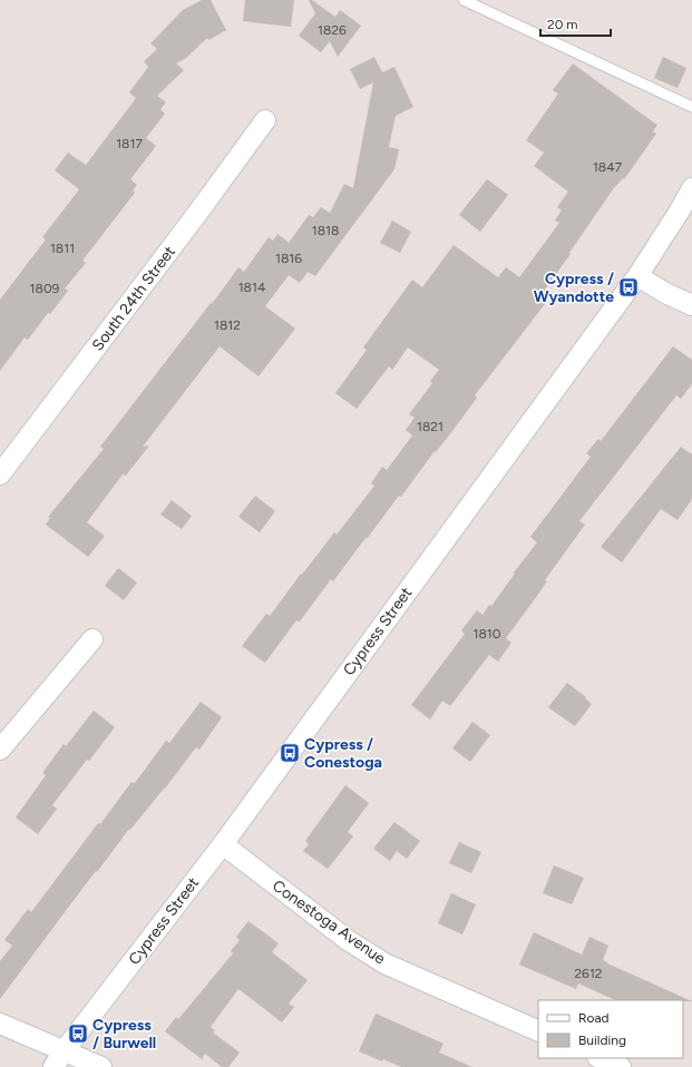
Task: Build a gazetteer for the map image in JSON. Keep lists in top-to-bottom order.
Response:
{
  "streets": {
    "street": ["South 24th Street", "Cypress Street", "Conestoga Avenue"]
  },
  "crossings": [
    ["Cypress Street", "Conestoga Avenue"]
  ],
  "places": {
    "bus stop": ["Cypress / Wyandotte", "Cypress / Conestoga", "Cypress / Burwell"]
  },
  "house_numbers": [
    "1826",
    "1817",
    "1847",
    "1818",
    "1811",
    "1816",
    "1814",
    "1809",
    "1812",
    "1821",
    "1810",
    "2612"
  ],
  "legend": ["Road", "Building"],
  "scale_bar": "20 m"
}
